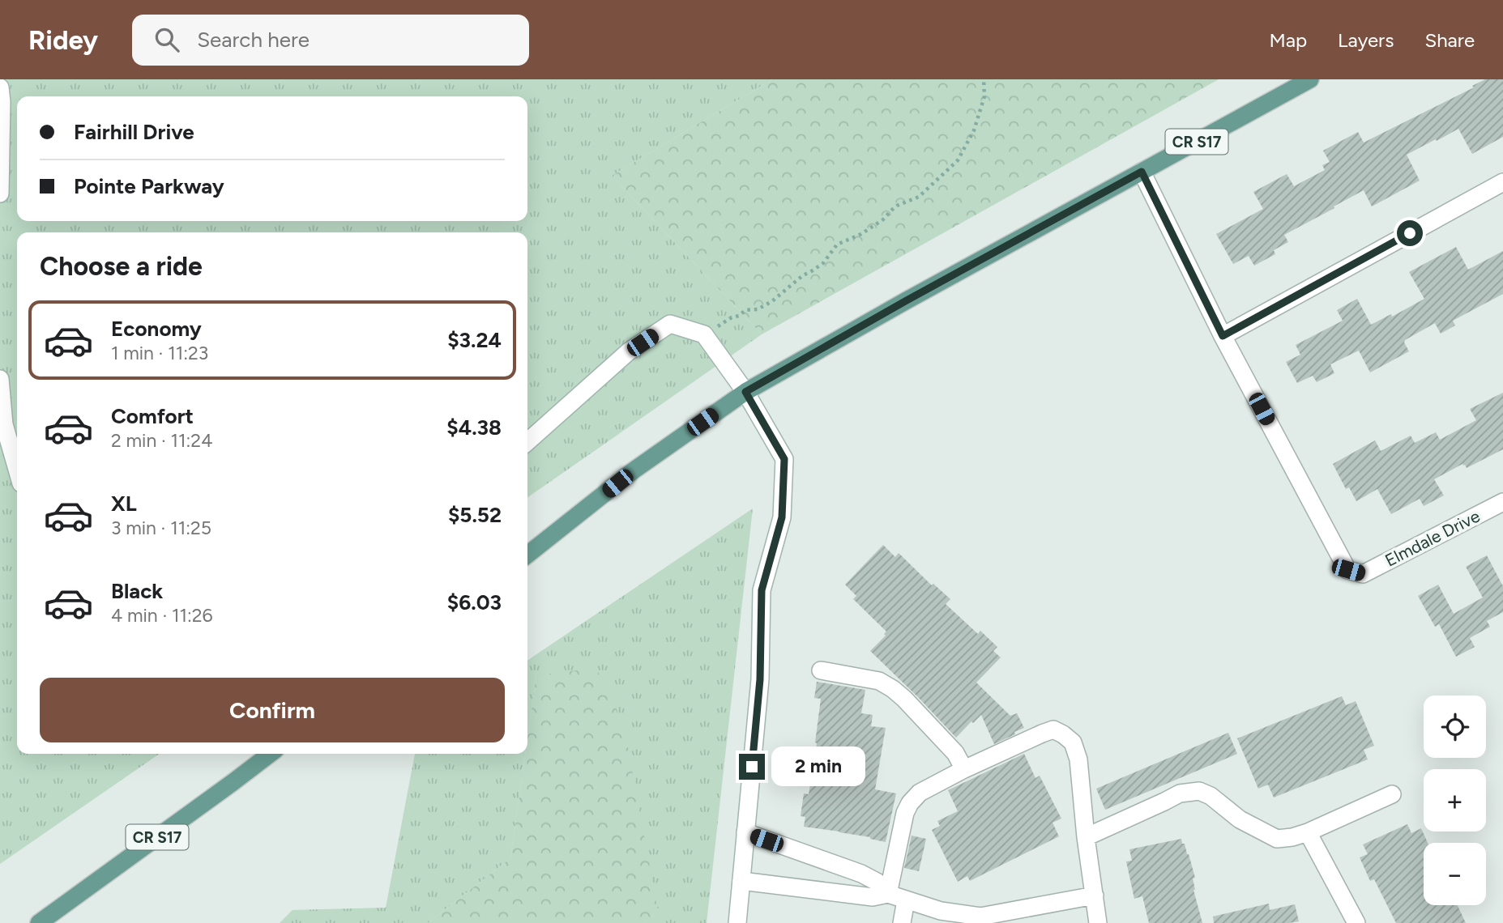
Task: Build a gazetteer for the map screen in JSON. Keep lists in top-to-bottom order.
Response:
{
  "streets": {
    "main road": ["CR S17"],
    "street": ["Elmdale Drive"]
  },
  "page": {
    "header": "Ridey",
    "search": "Search here",
    "nav": ["Map", "Layers", "Share"],
    "banner": ["Fairhill Drive", "Pointe Parkway"],
    "heading": "Choose a ride",
    "list": [
      {
        "name": "Economy",
        "note": "1 min · 11:23",
        "value": "$3.24"
      },
      {
        "name": "Comfort",
        "note": "2 min · 11:24",
        "value": "$4.38"
      },
      {
        "name": "XL",
        "note": "3 min · 11:25",
        "value": "$5.52"
      },
      {
        "name": "Black",
        "note": "4 min · 11:26",
        "value": "$6.03"
      }
    ],
    "buttons": "Confirm",
    "map_buttons": ["+", "−"],
    "bubble": "2 min"
  }
}
